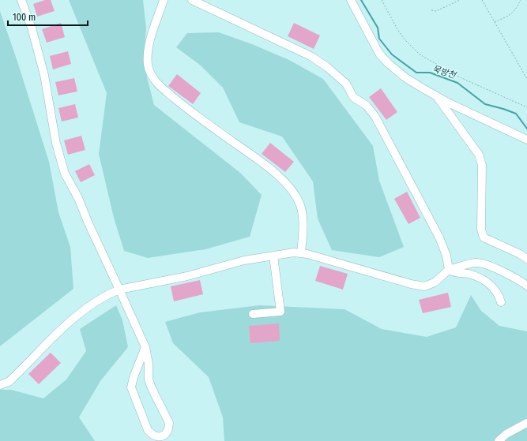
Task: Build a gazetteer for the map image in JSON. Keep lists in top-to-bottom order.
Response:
{
  "water": ["묵방천"],
  "scale_bar": "100 m"
}
